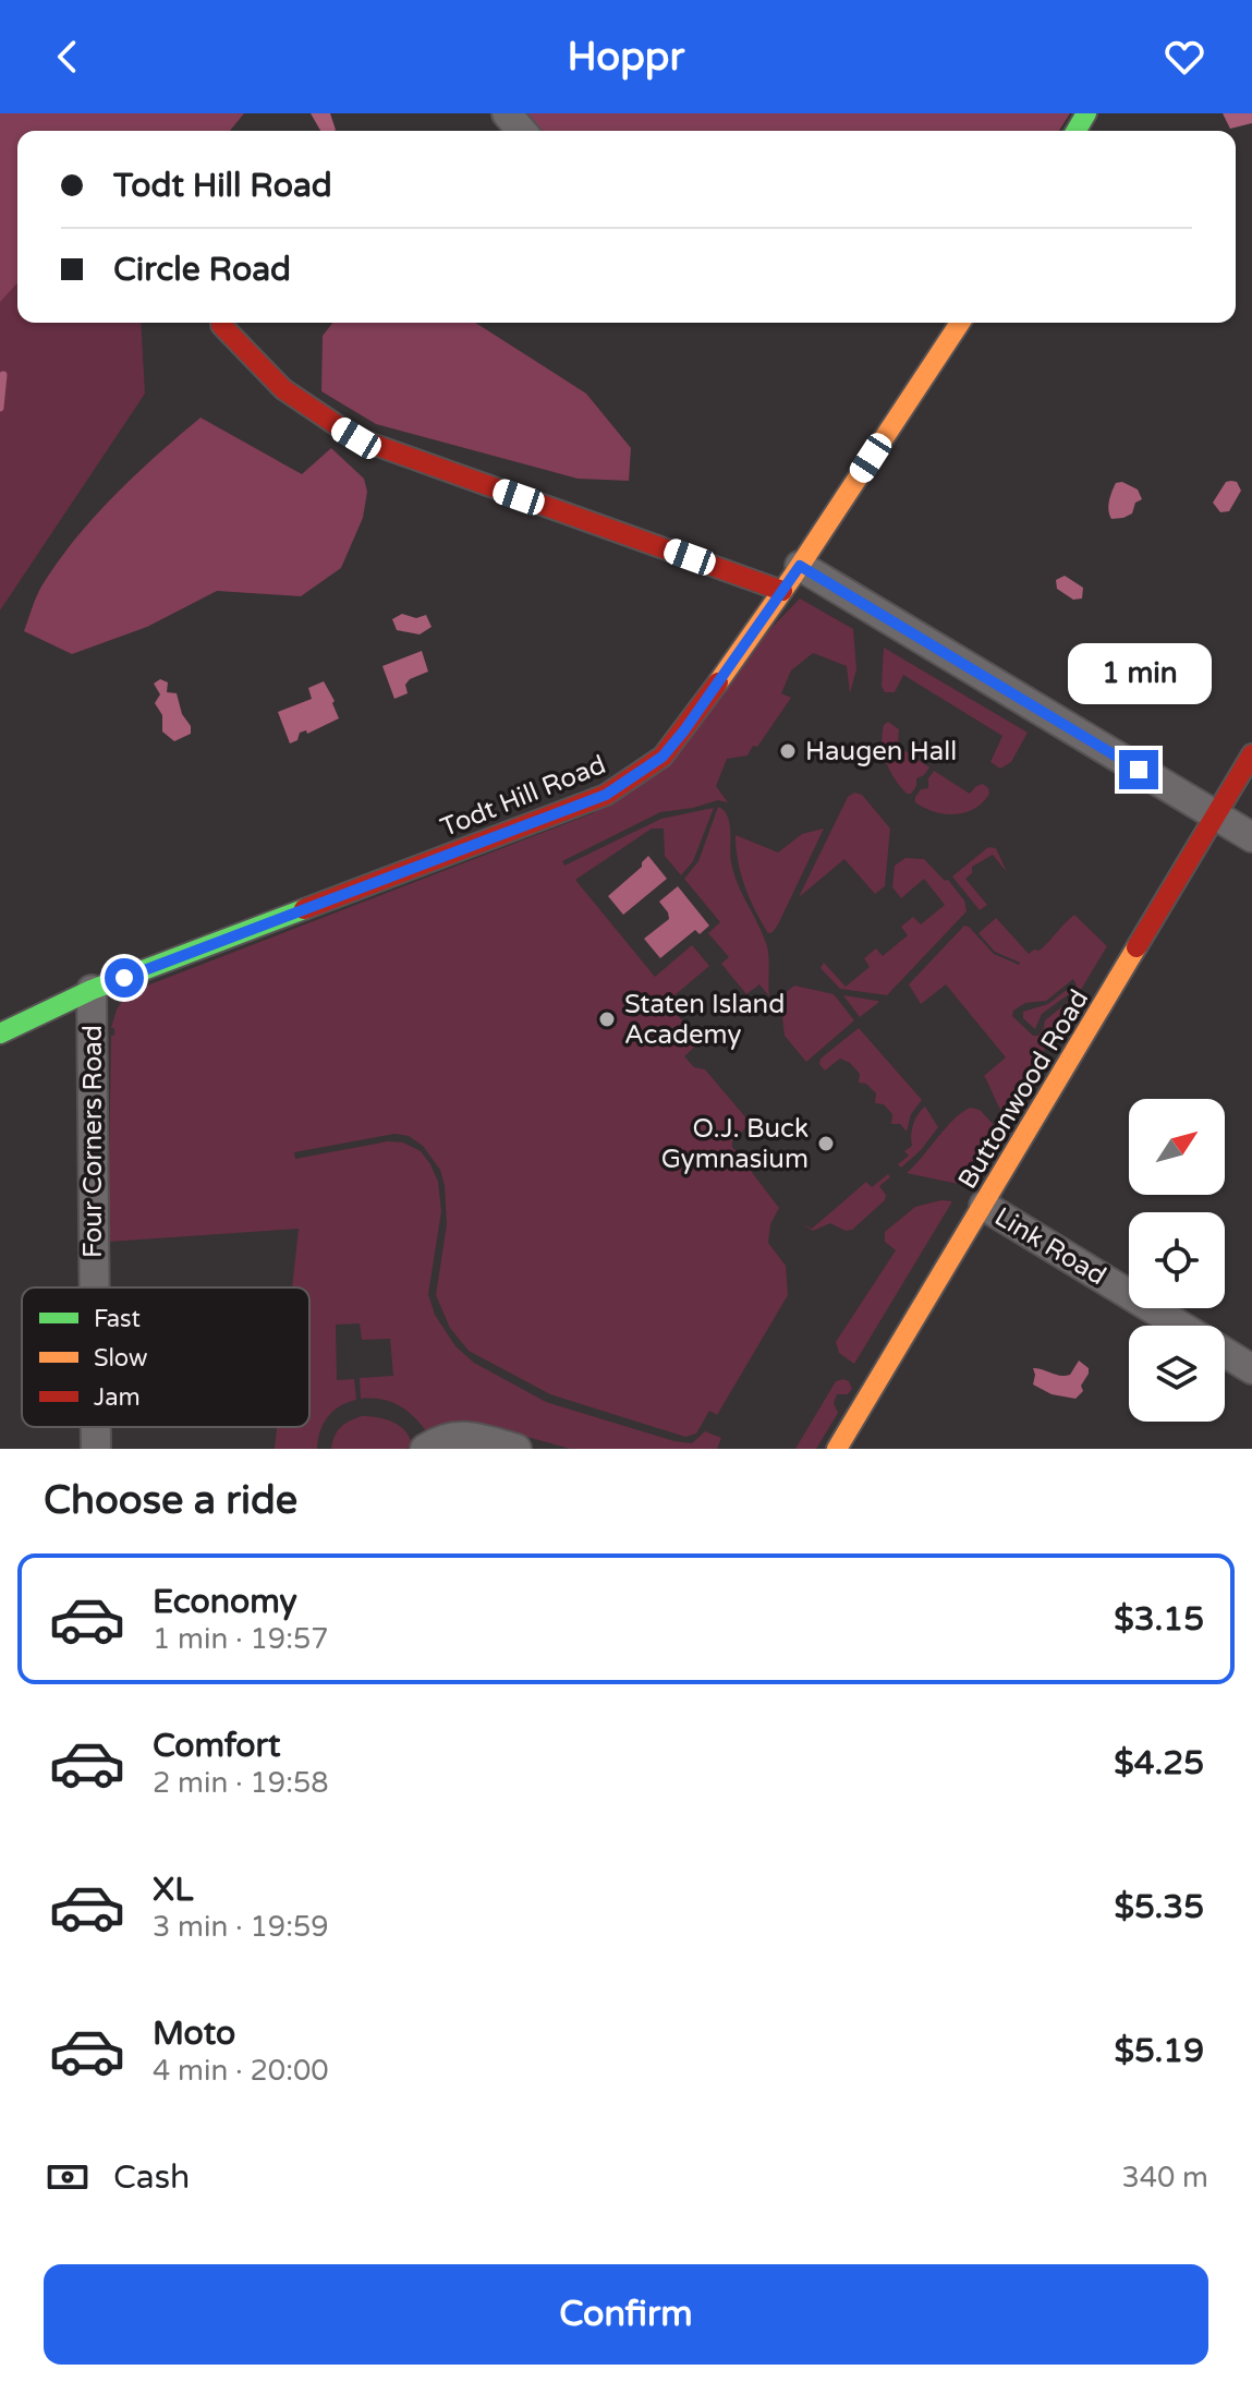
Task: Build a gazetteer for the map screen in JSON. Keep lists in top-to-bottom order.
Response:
{
  "streets": {
    "street": [
      "Todt Hill Road",
      "Buttonwood Road",
      "Four Corners Road",
      "Link Road"
    ]
  },
  "crossings": [
    ["Todt Hill Road", "Four Corners Road"],
    ["Buttonwood Road", "Link Road"]
  ],
  "places": ["Haugen Hall", "Staten Island Academy", "O.J. Buck Gymnasium"],
  "legend": ["Fast", "Slow", "Jam"],
  "north": "top right",
  "page": {
    "header": "Hoppr",
    "banner": ["Todt Hill Road", "Circle Road"],
    "bubble": "1 min",
    "heading": "Choose a ride",
    "list": [
      {
        "name": "Economy",
        "note": "1 min · 19:57",
        "value": "$3.15"
      },
      {
        "name": "Comfort",
        "note": "2 min · 19:58",
        "value": "$4.25"
      },
      {
        "name": "XL",
        "note": "3 min · 19:59",
        "value": "$5.35"
      },
      {
        "name": "Moto",
        "note": "4 min · 20:00",
        "value": "$5.19"
      }
    ],
    "pay": ["Cash", "340 m"],
    "buttons": "Confirm"
  }
}
